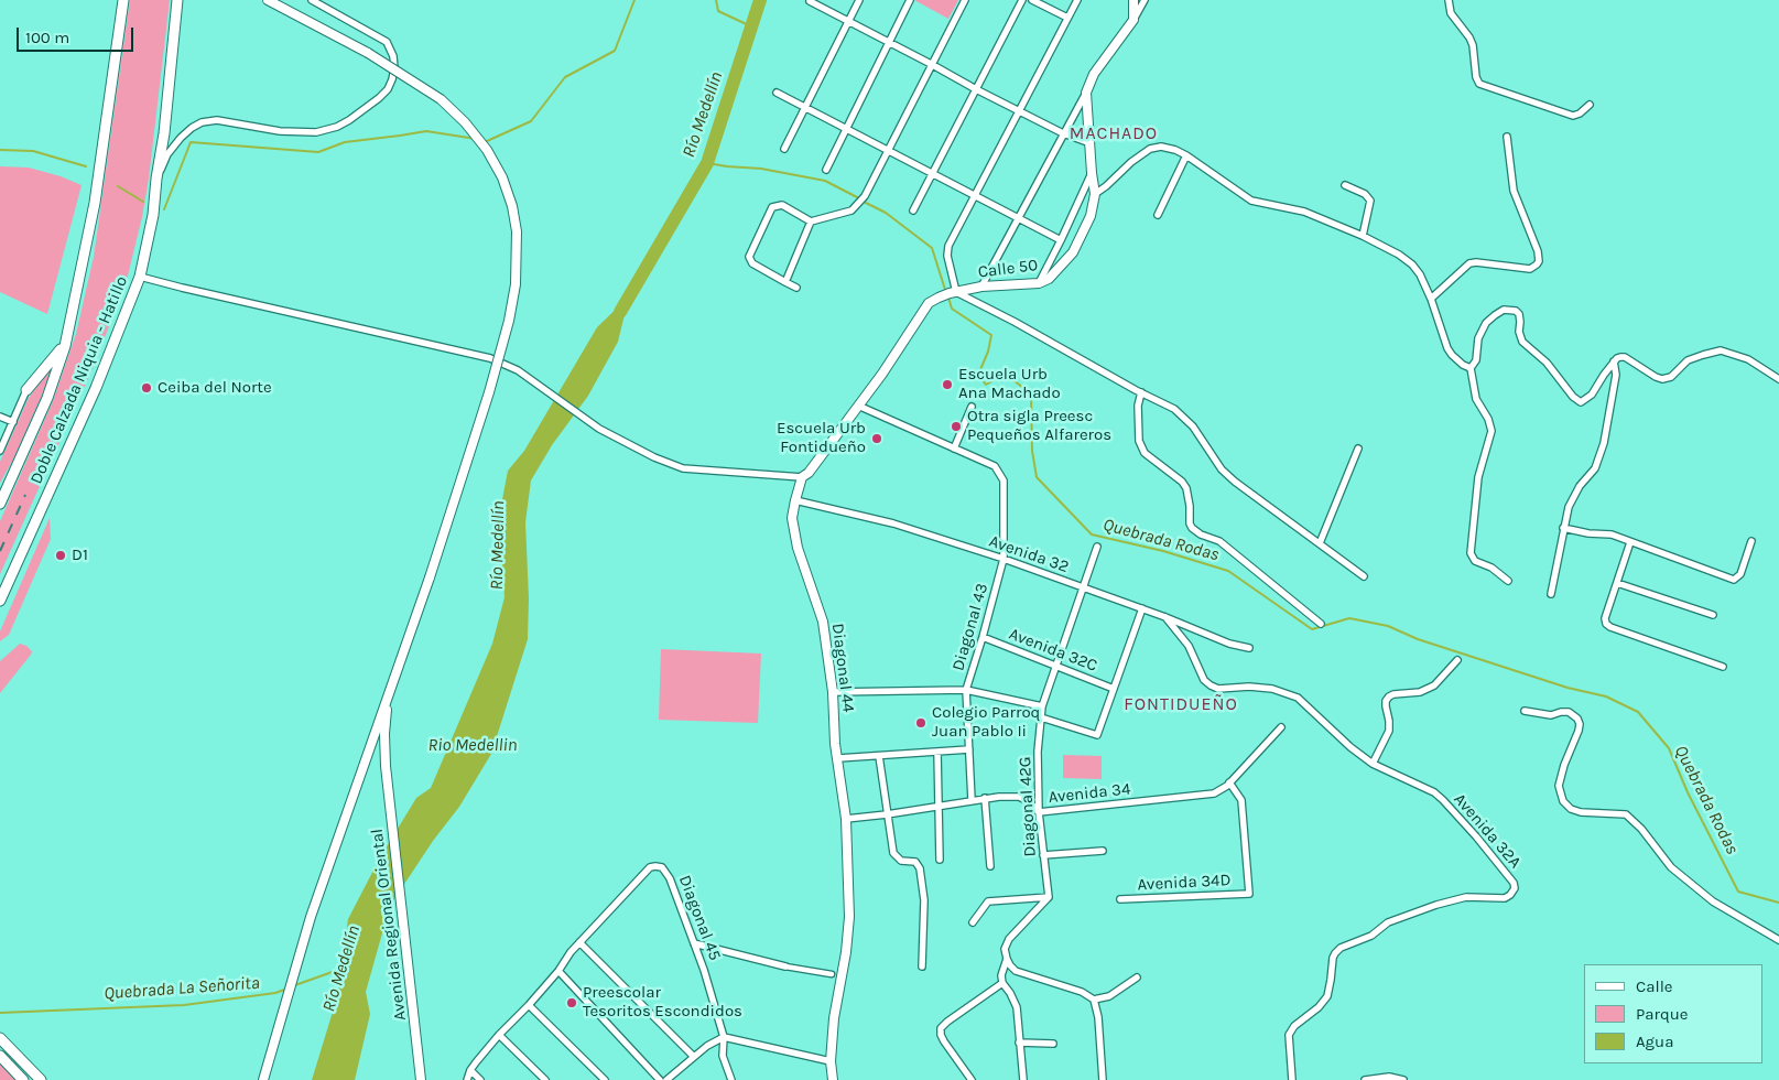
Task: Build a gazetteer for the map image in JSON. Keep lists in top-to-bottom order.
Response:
{
  "streets": {
    "highway": ["Doble Calzada Niquia - Hatillo"],
    "main road": ["Calle 50", "Diagonal 44", "Avenida Regional Oriental"],
    "street": [
      "Avenida 32",
      "Diagonal 43",
      "Avenida 32C",
      "Avenida 34",
      "Diagonal 42G",
      "Avenida 32A",
      "Avenida 34D",
      "Diagonal 45"
    ]
  },
  "crossings": [
    ["Calle 50", "Diagonal 44"],
    ["Avenida 32", "Diagonal 43"],
    ["Avenida 32", "Diagonal 44"],
    ["Avenida 32", "Diagonal 42G"],
    ["Avenida 32", "Avenida 32A"],
    ["Diagonal 43", "Avenida 32C"],
    ["Diagonal 43", "Avenida 34"],
    ["Avenida 32C", "Diagonal 42G"],
    ["Diagonal 44", "Avenida 34"],
    ["Avenida 34", "Diagonal 42G"],
    ["Avenida 34", "Avenida 34D"]
  ],
  "districts": ["MACHADO", "FONTIDUEÑO"],
  "water": [
    "Río Medellín",
    "Quebrada Rodas",
    "Rio Medellin",
    "Quebrada La Señorita"
  ],
  "places": [
    "Escuela Urb Ana Machado",
    "Ceiba del Norte",
    "Otra sigla Preesc Pequeños Alfareros",
    "Escuela Urb Fontidueño",
    "D1",
    "Colegio Parroq Juan Pablo Ii",
    "Preescolar Tesoritos Escondidos"
  ],
  "legend": ["Calle", "Parque", "Agua"],
  "scale_bar": "100 m"
}
